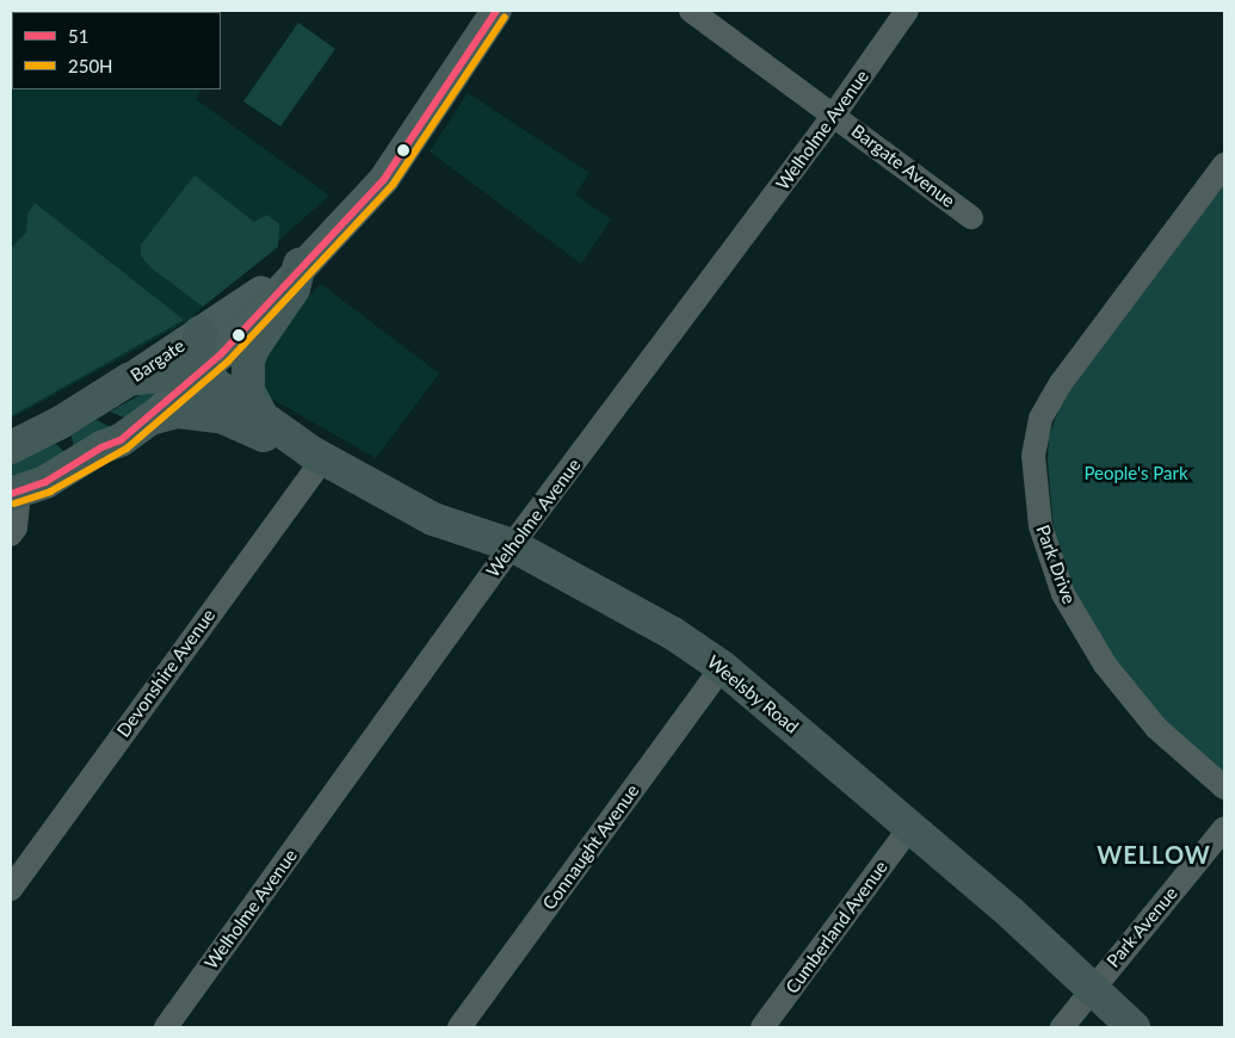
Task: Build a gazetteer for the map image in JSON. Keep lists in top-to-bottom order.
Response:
{
  "streets": {
    "highway": ["Bargate", "Weelsby Road"],
    "street": [
      "Welholme Avenue",
      "Bargate Avenue",
      "Park Drive",
      "Devonshire Avenue",
      "Connaught Avenue",
      "Cumberland Avenue",
      "Park Avenue"
    ]
  },
  "crossings": [
    ["Welholme Avenue", "Bargate Avenue"],
    ["Welholme Avenue", "Weelsby Road"],
    ["Bargate", "Weelsby Road"],
    ["Devonshire Avenue", "Weelsby Road"],
    ["Weelsby Road", "Connaught Avenue"],
    ["Weelsby Road", "Cumberland Avenue"],
    ["Weelsby Road", "Park Avenue"]
  ],
  "districts": ["WELLOW"],
  "parks": ["People's Park"],
  "lines": ["transit line 51", "transit line 250H"],
  "legend": ["51", "250H"]
}
